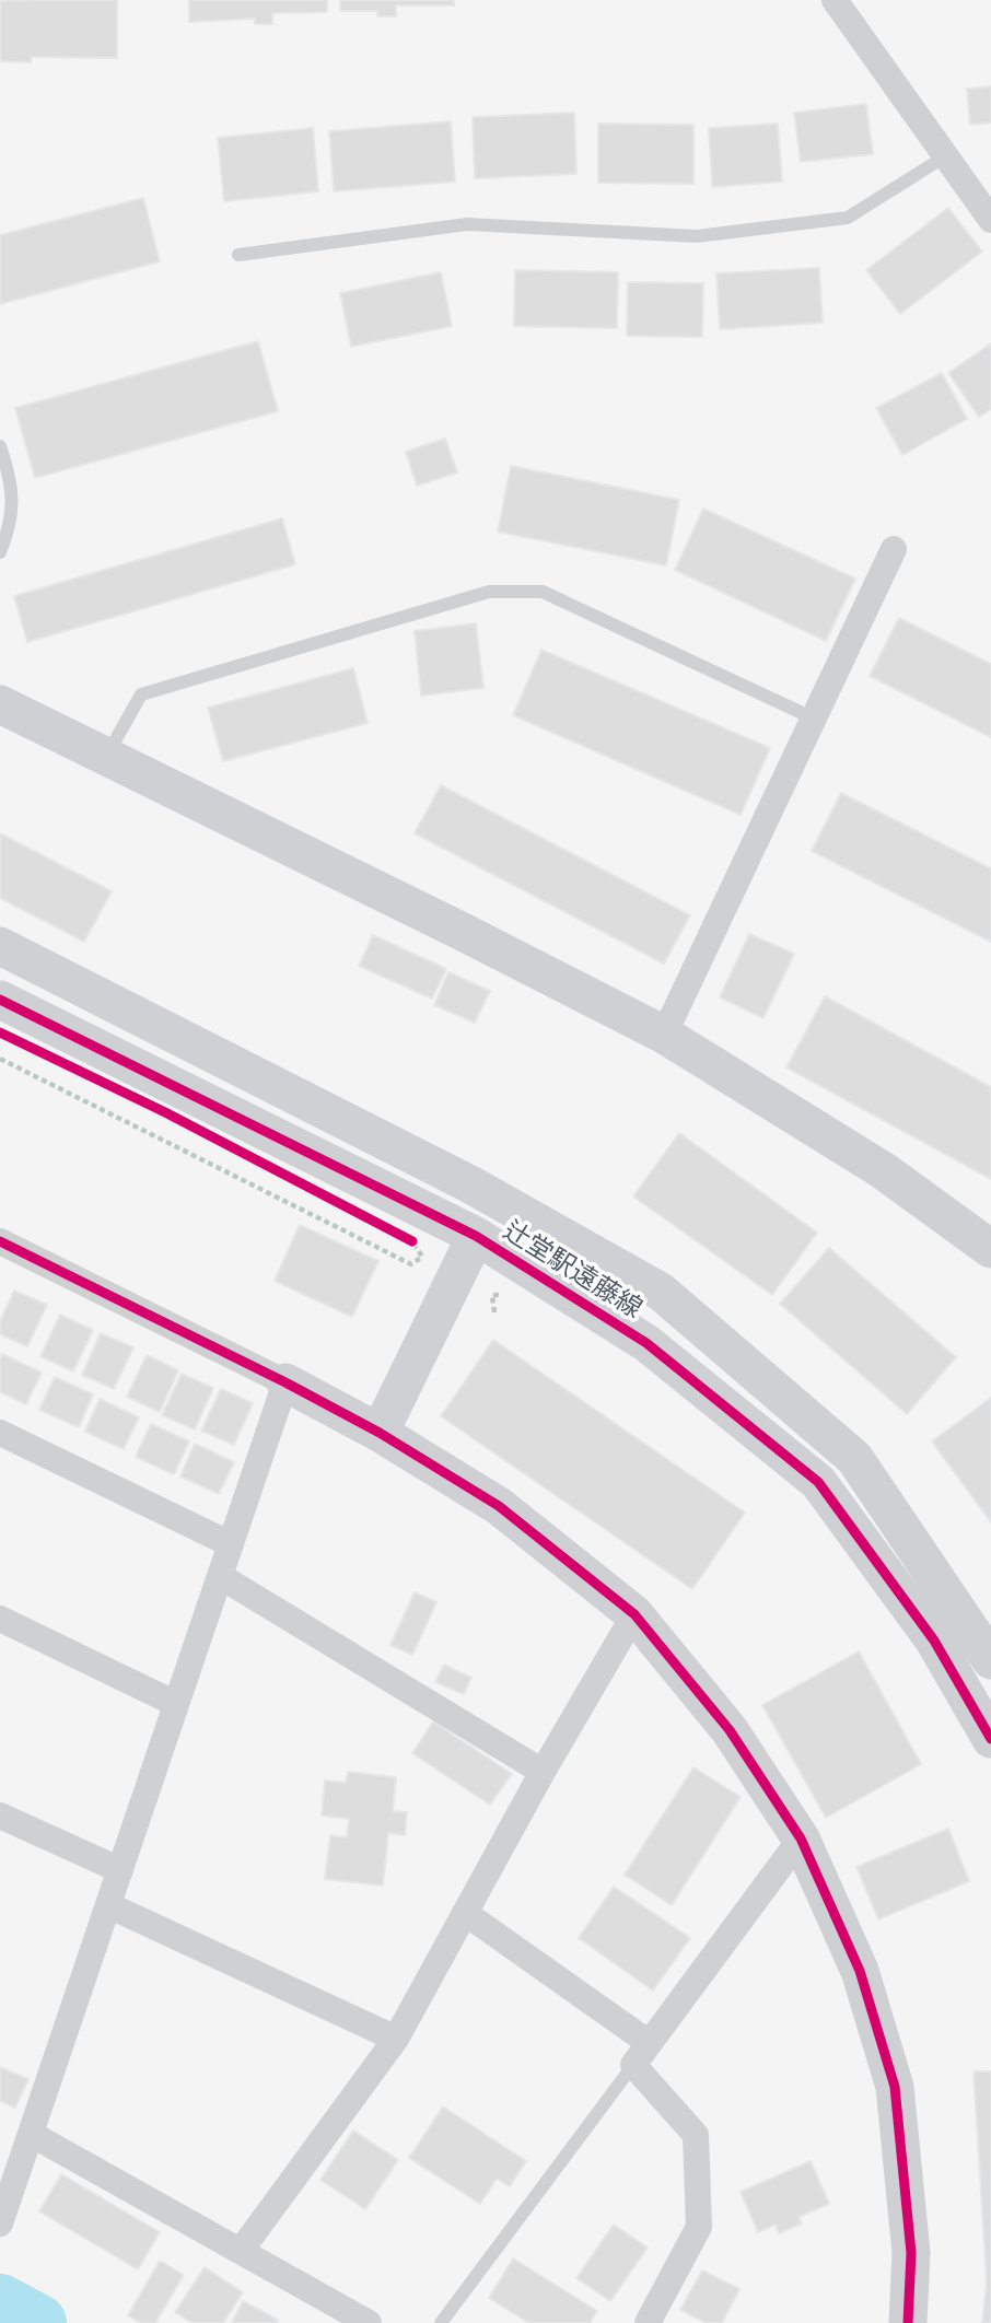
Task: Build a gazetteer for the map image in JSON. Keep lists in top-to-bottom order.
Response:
{
  "streets": {
    "street": ["辻堂駅遠藤線"]
  }
}
